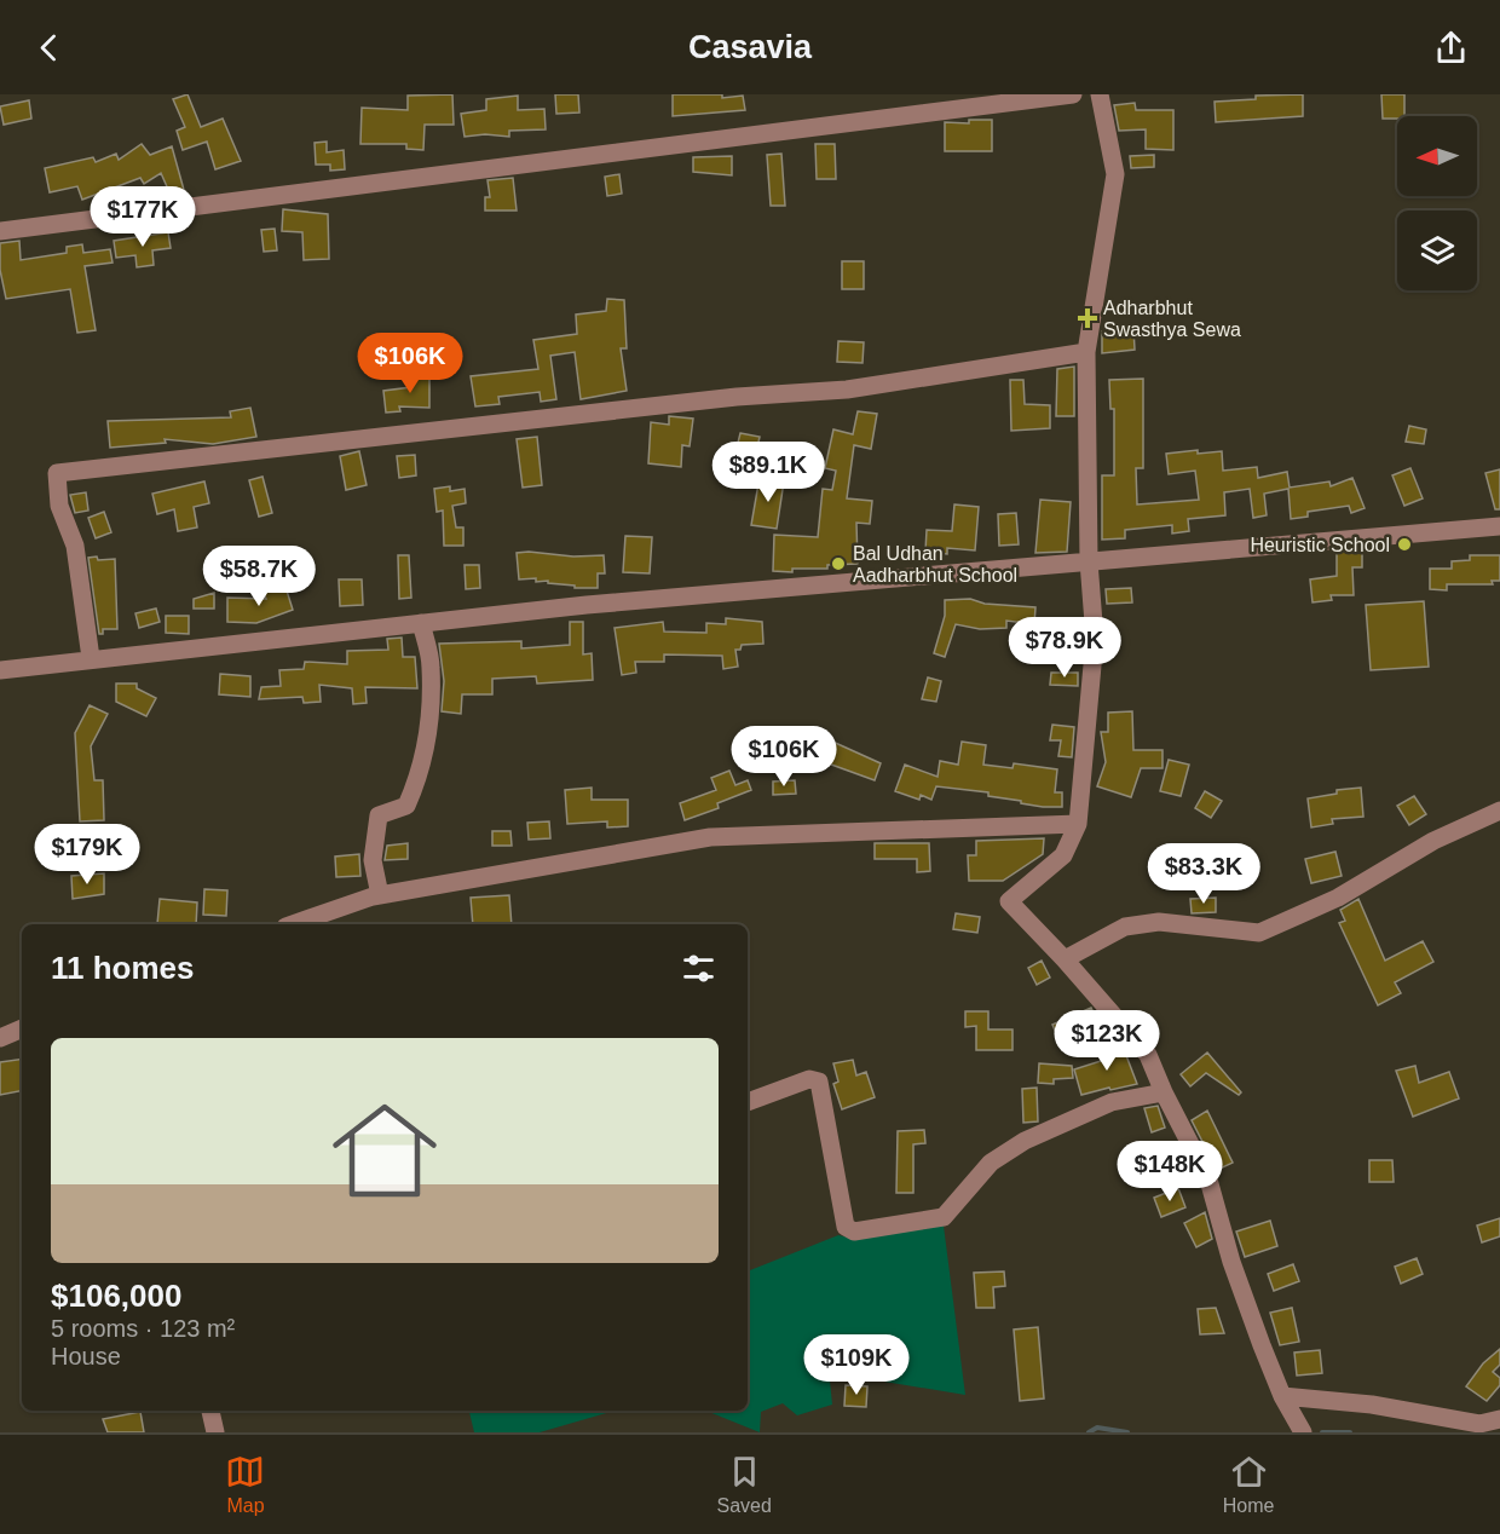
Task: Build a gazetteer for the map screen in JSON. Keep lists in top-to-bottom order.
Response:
{
  "places": {
    "health": ["Adharbhut Swasthya Sewa"],
    "other": ["Heuristic School", "Bal Udhan Aadharbhut School"]
  },
  "north": "left",
  "page": {
    "header": "Casavia",
    "price": [
      "$177K",
      "$106K",
      "$89.1K",
      "$58.7K",
      "$78.9K",
      "$106K",
      "$179K",
      "$83.3K",
      "$123K",
      "$148K",
      "$109K"
    ],
    "heading": "11 homes",
    "list": [
      {
        "name": "$106,000",
        "note": "5 rooms · 123 m² · House"
      }
    ],
    "tabs": ["Map", "Saved", "Home"]
  }
}
